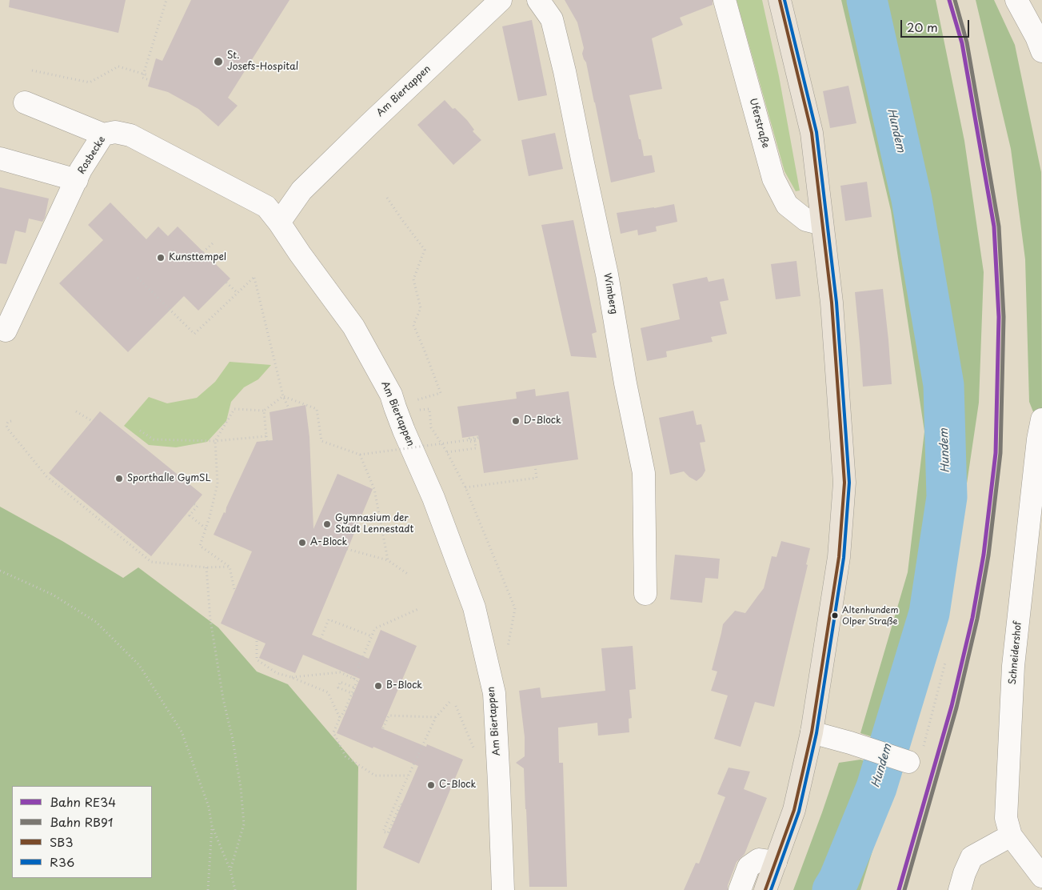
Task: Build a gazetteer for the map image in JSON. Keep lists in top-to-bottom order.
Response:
{
  "streets": {
    "street": [
      "Am Biertappen",
      "Uferstraße",
      "Rosbecke",
      "Wimberg",
      "Schneidershof"
    ]
  },
  "crossings": [
    ["Am Biertappen", "Rosbecke"]
  ],
  "water": ["Hundem"],
  "places": [
    "St. Josefs-Hospital",
    "Kunsttempel",
    "D-Block",
    "Sporthalle GymSL",
    "Gymnasium der Stadt Lennestadt",
    "A-Block",
    "Altenhundem Olper Straße",
    "B-Block",
    "C-Block"
  ],
  "lines": [
    "rail line RE34",
    "rail line RB91",
    "transit line SB3",
    "transit line R36"
  ],
  "legend": [
    "Bahn RE34",
    "Bahn RB91",
    "SB3",
    "R36"
  ],
  "scale_bar": "20 m"
}
